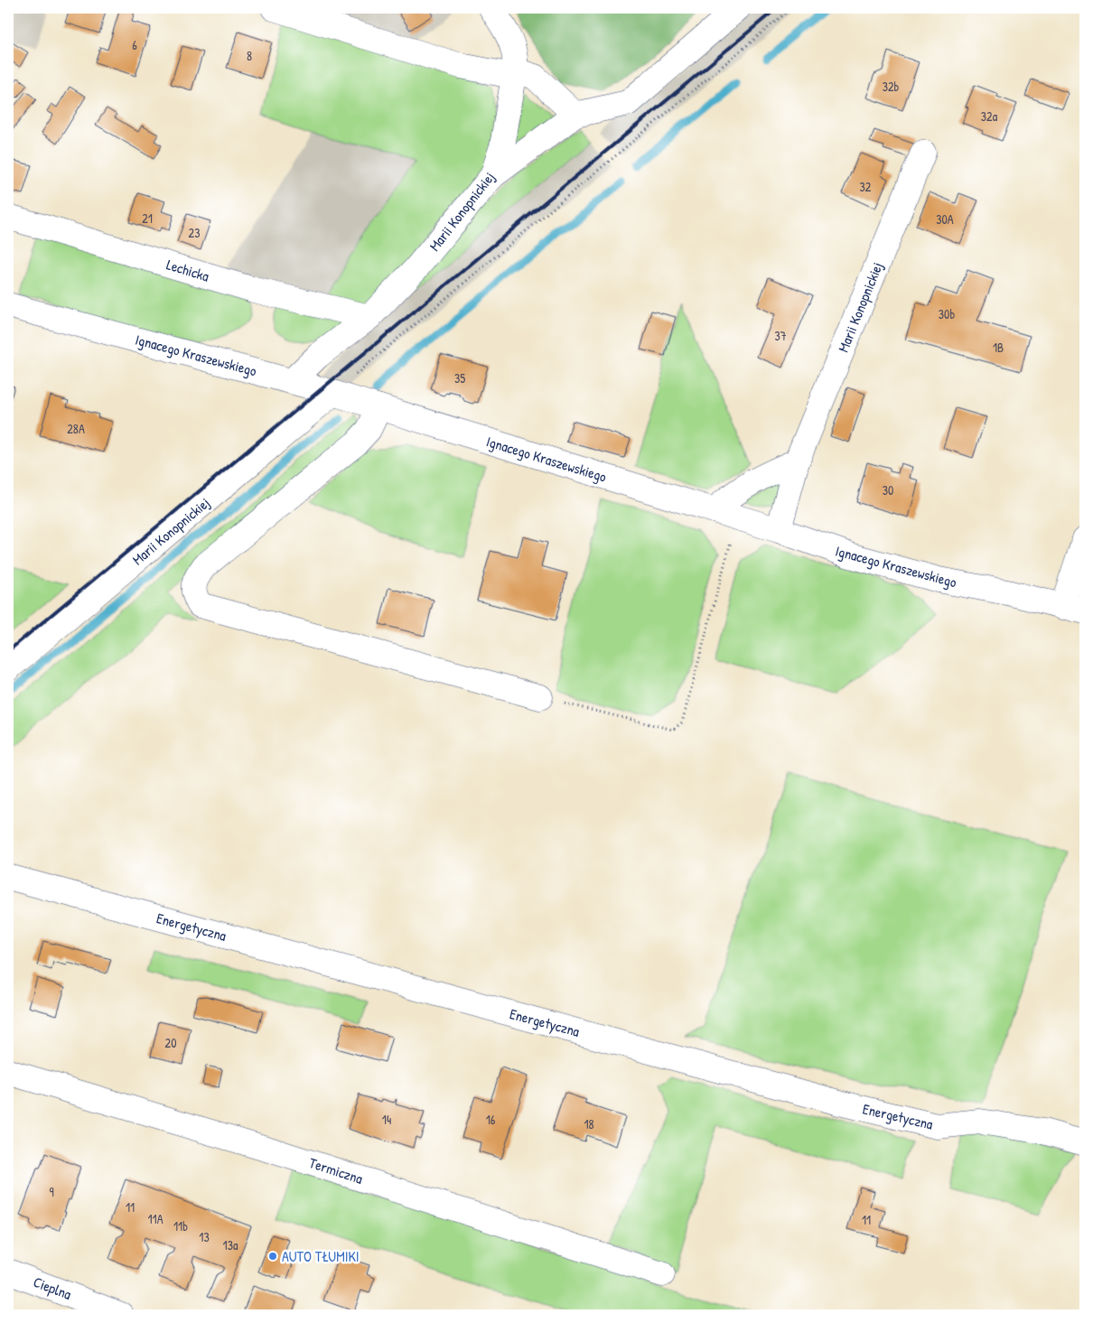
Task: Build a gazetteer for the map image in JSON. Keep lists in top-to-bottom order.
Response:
{
  "streets": {
    "street": [
      "Marii Konopnickiej",
      "Lechicka",
      "Ignacego Kraszewskiego",
      "Energetyczna",
      "Termiczna",
      "Cieplna"
    ]
  },
  "crossings": [
    ["Marii Konopnickiej", "Lechicka"],
    ["Marii Konopnickiej", "Ignacego Kraszewskiego"]
  ],
  "places": ["AUTO TŁUMIKI"],
  "house_numbers": [
    "6",
    "8",
    "32b",
    "32a",
    "32",
    "21",
    "30A",
    "23",
    "30b",
    "37",
    "1B",
    "35",
    "28A",
    "30",
    "20",
    "14",
    "16",
    "18",
    "9",
    "11",
    "11A",
    "11",
    "11b",
    "13",
    "13a"
  ]
}
